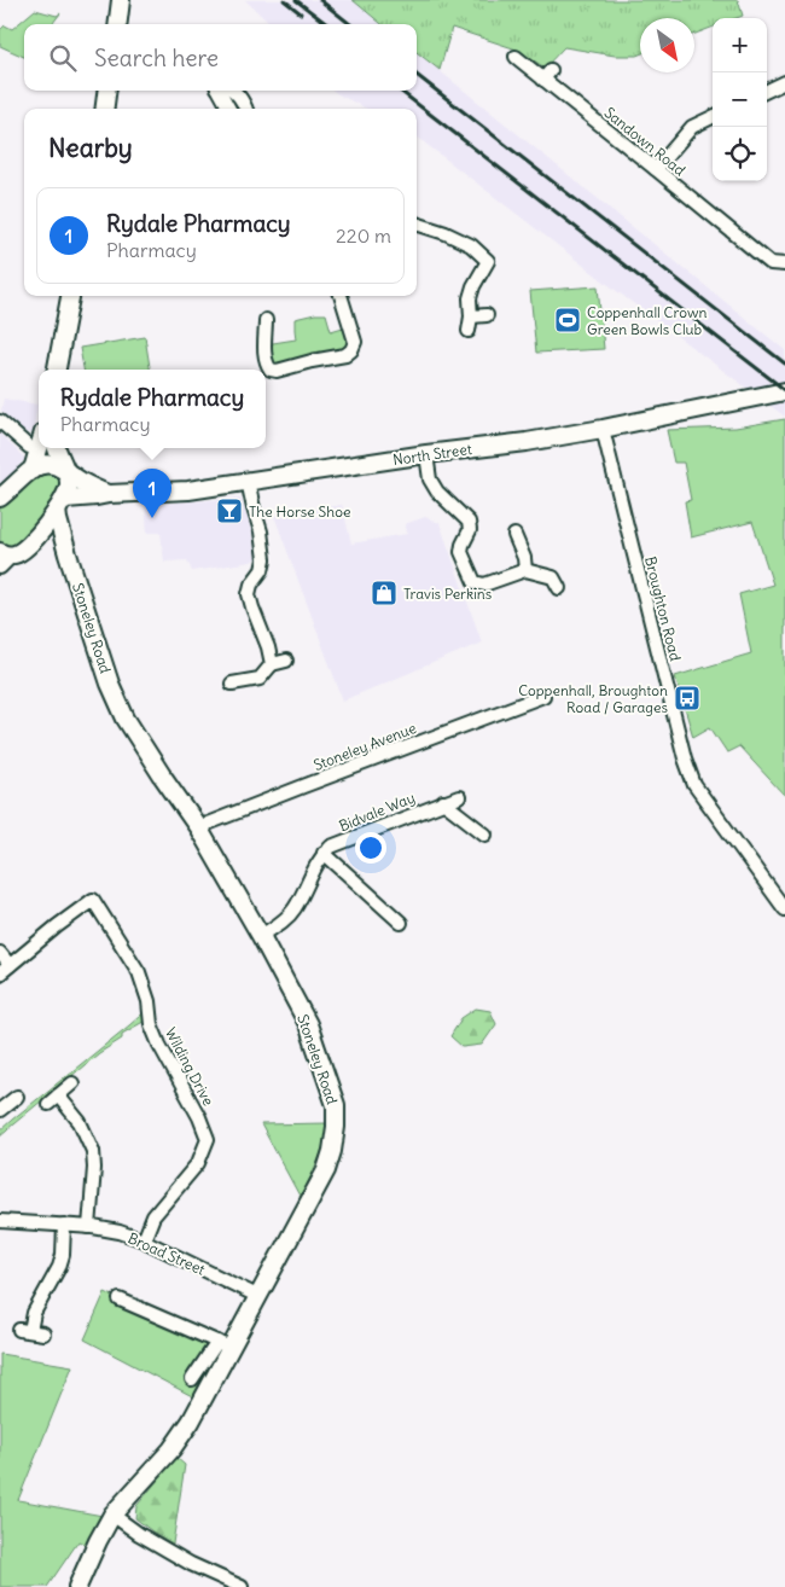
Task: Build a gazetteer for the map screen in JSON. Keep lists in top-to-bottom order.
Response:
{
  "streets": {
    "street": [
      "Sandown Road",
      "North Street",
      "Broughton Road",
      "Stoneley Road",
      "Stoneley Avenue",
      "Bidvale Way",
      "Wilding Drive",
      "Broad Street"
    ]
  },
  "crossings": [
    ["North Street", "Broughton Road"],
    ["North Street", "Stoneley Road"],
    ["Stoneley Road", "Stoneley Avenue"],
    ["Stoneley Road", "Broad Street"],
    ["Wilding Drive", "Broad Street"]
  ],
  "places": {
    "sports": ["Coppenhall Crown Green Bowls Club"],
    "bar": ["The Horse Shoe"],
    "shop": ["Travis Perkins"],
    "bus stop": ["Coppenhall, Broughton Road / Garages"]
  },
  "north": "bottom right",
  "page": {
    "map_buttons": ["+", "−"],
    "search": "Search here",
    "heading": "Nearby",
    "list": [
      {
        "mark": "1",
        "name": "Rydale Pharmacy",
        "note": "Pharmacy",
        "value": "220 m"
      }
    ],
    "popup": ["Rydale Pharmacy", "Pharmacy"],
    "pins": "1"
  }
}
